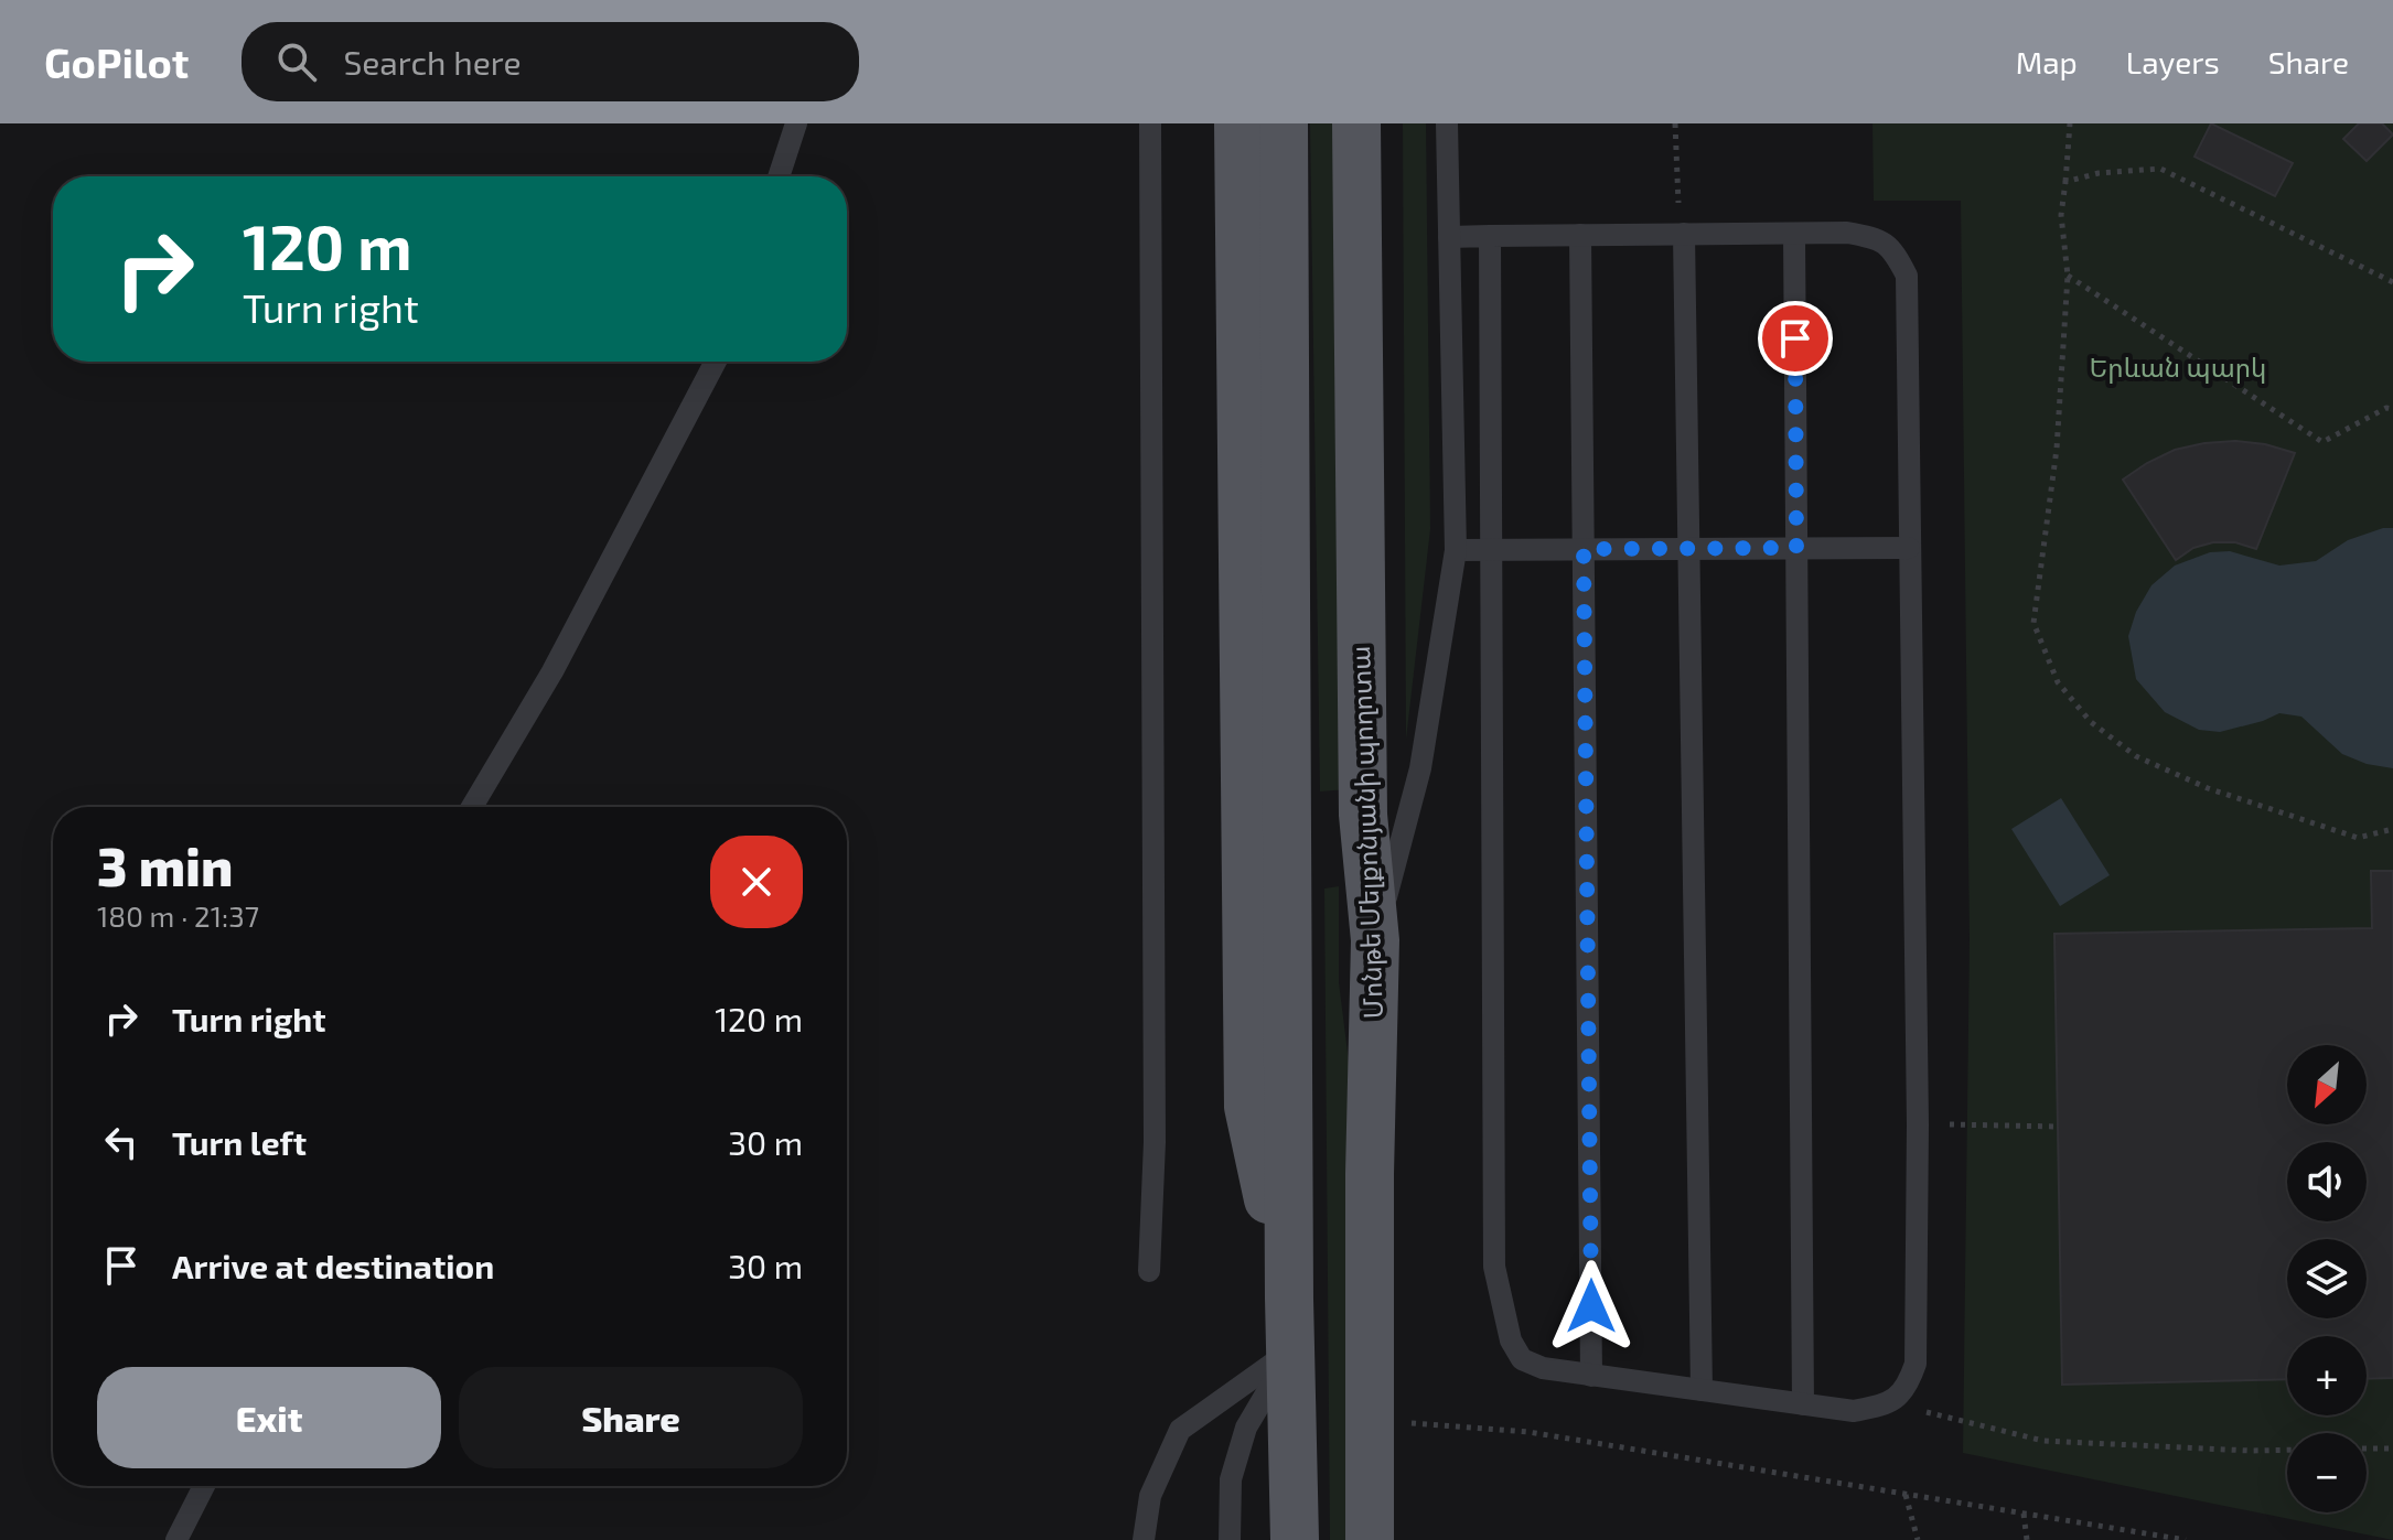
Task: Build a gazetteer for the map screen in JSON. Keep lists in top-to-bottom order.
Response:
{
  "streets": {
    "main road": ["Մոնթե Մելքոնյանի պողոտա"]
  },
  "parks": ["Երևան պարկ"],
  "north": "bottom left",
  "page": {
    "header": "GoPilot",
    "search": "Search here",
    "nav": ["Map", "Layers", "Share"],
    "turn": ["120 m", "Turn right"],
    "heading": ["3 min", "180 m · 21:37"],
    "list": [
      {
        "name": "Turn right",
        "value": "120 m"
      },
      {
        "name": "Turn left",
        "value": "30 m"
      },
      {
        "name": "Arrive at destination",
        "value": "30 m"
      }
    ],
    "map_buttons": ["+", "−"],
    "buttons": ["Exit", "Share"]
  }
}
